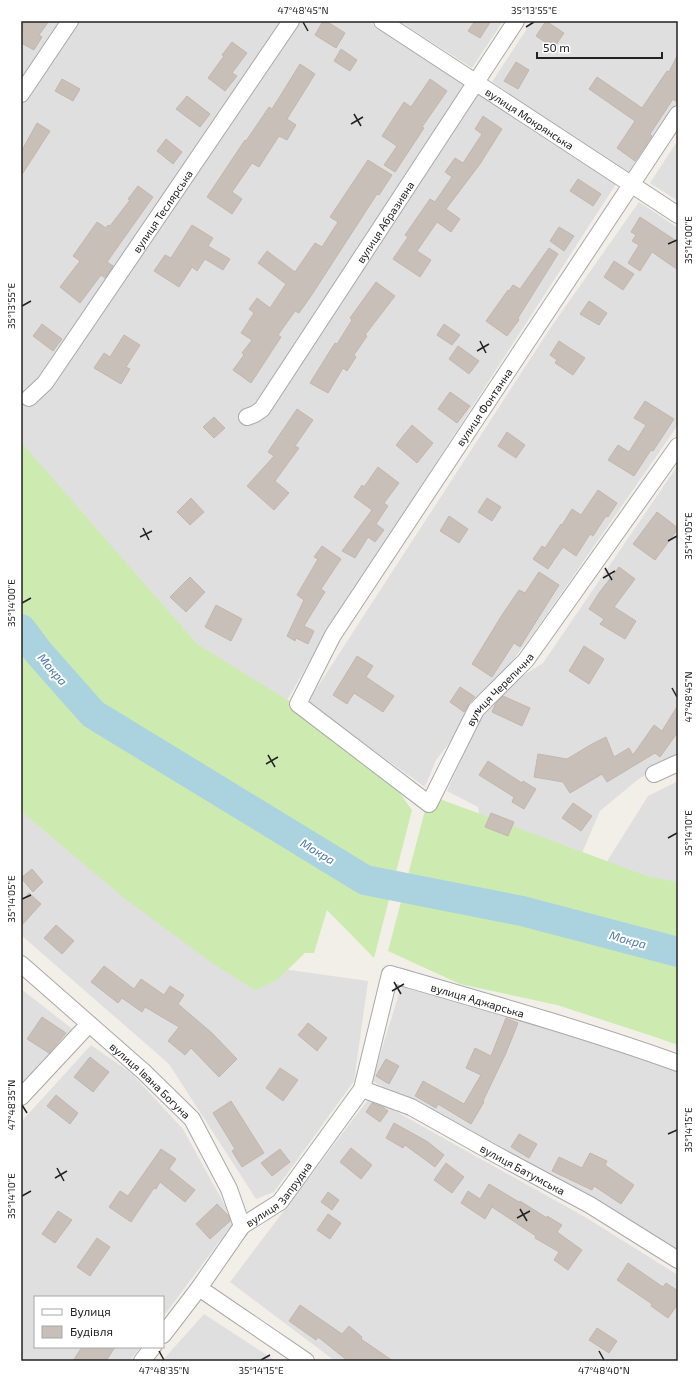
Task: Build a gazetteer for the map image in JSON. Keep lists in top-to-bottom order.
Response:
{
  "streets": {
    "street": [
      "вулиця Мокрянська",
      "вулиця Теслярська",
      "вулиця Абразивна",
      "вулиця Фонтанна",
      "вулиця Черепична",
      "вулиця Аджарська",
      "вулиця Івана Богуна",
      "вулиця Батумська",
      "вулиця Запрудна"
    ]
  },
  "crossings": [
    ["вулиця Мокрянська", "вулиця Абразивна"],
    ["вулиця Мокрянська", "вулиця Фонтанна"],
    ["вулиця Фонтанна", "вулиця Черепична"],
    ["вулиця Аджарська", "вулиця Батумська"],
    ["вулиця Аджарська", "вулиця Запрудна"],
    ["вулиця Івана Богуна", "вулиця Запрудна"],
    ["вулиця Батумська", "вулиця Запрудна"]
  ],
  "water": ["Мокра"],
  "legend": ["Вулиця", "Будівля"],
  "scale_bar": "50 m",
  "coordinates": [
    "47°48'45\"N",
    "35°13'55\"E",
    "35°14'00\"E",
    "35°14'05\"E",
    "35°14'10\"E",
    "47°48'35\"N",
    "35°14'15\"E",
    "47°48'40\"N"
  ]
}
